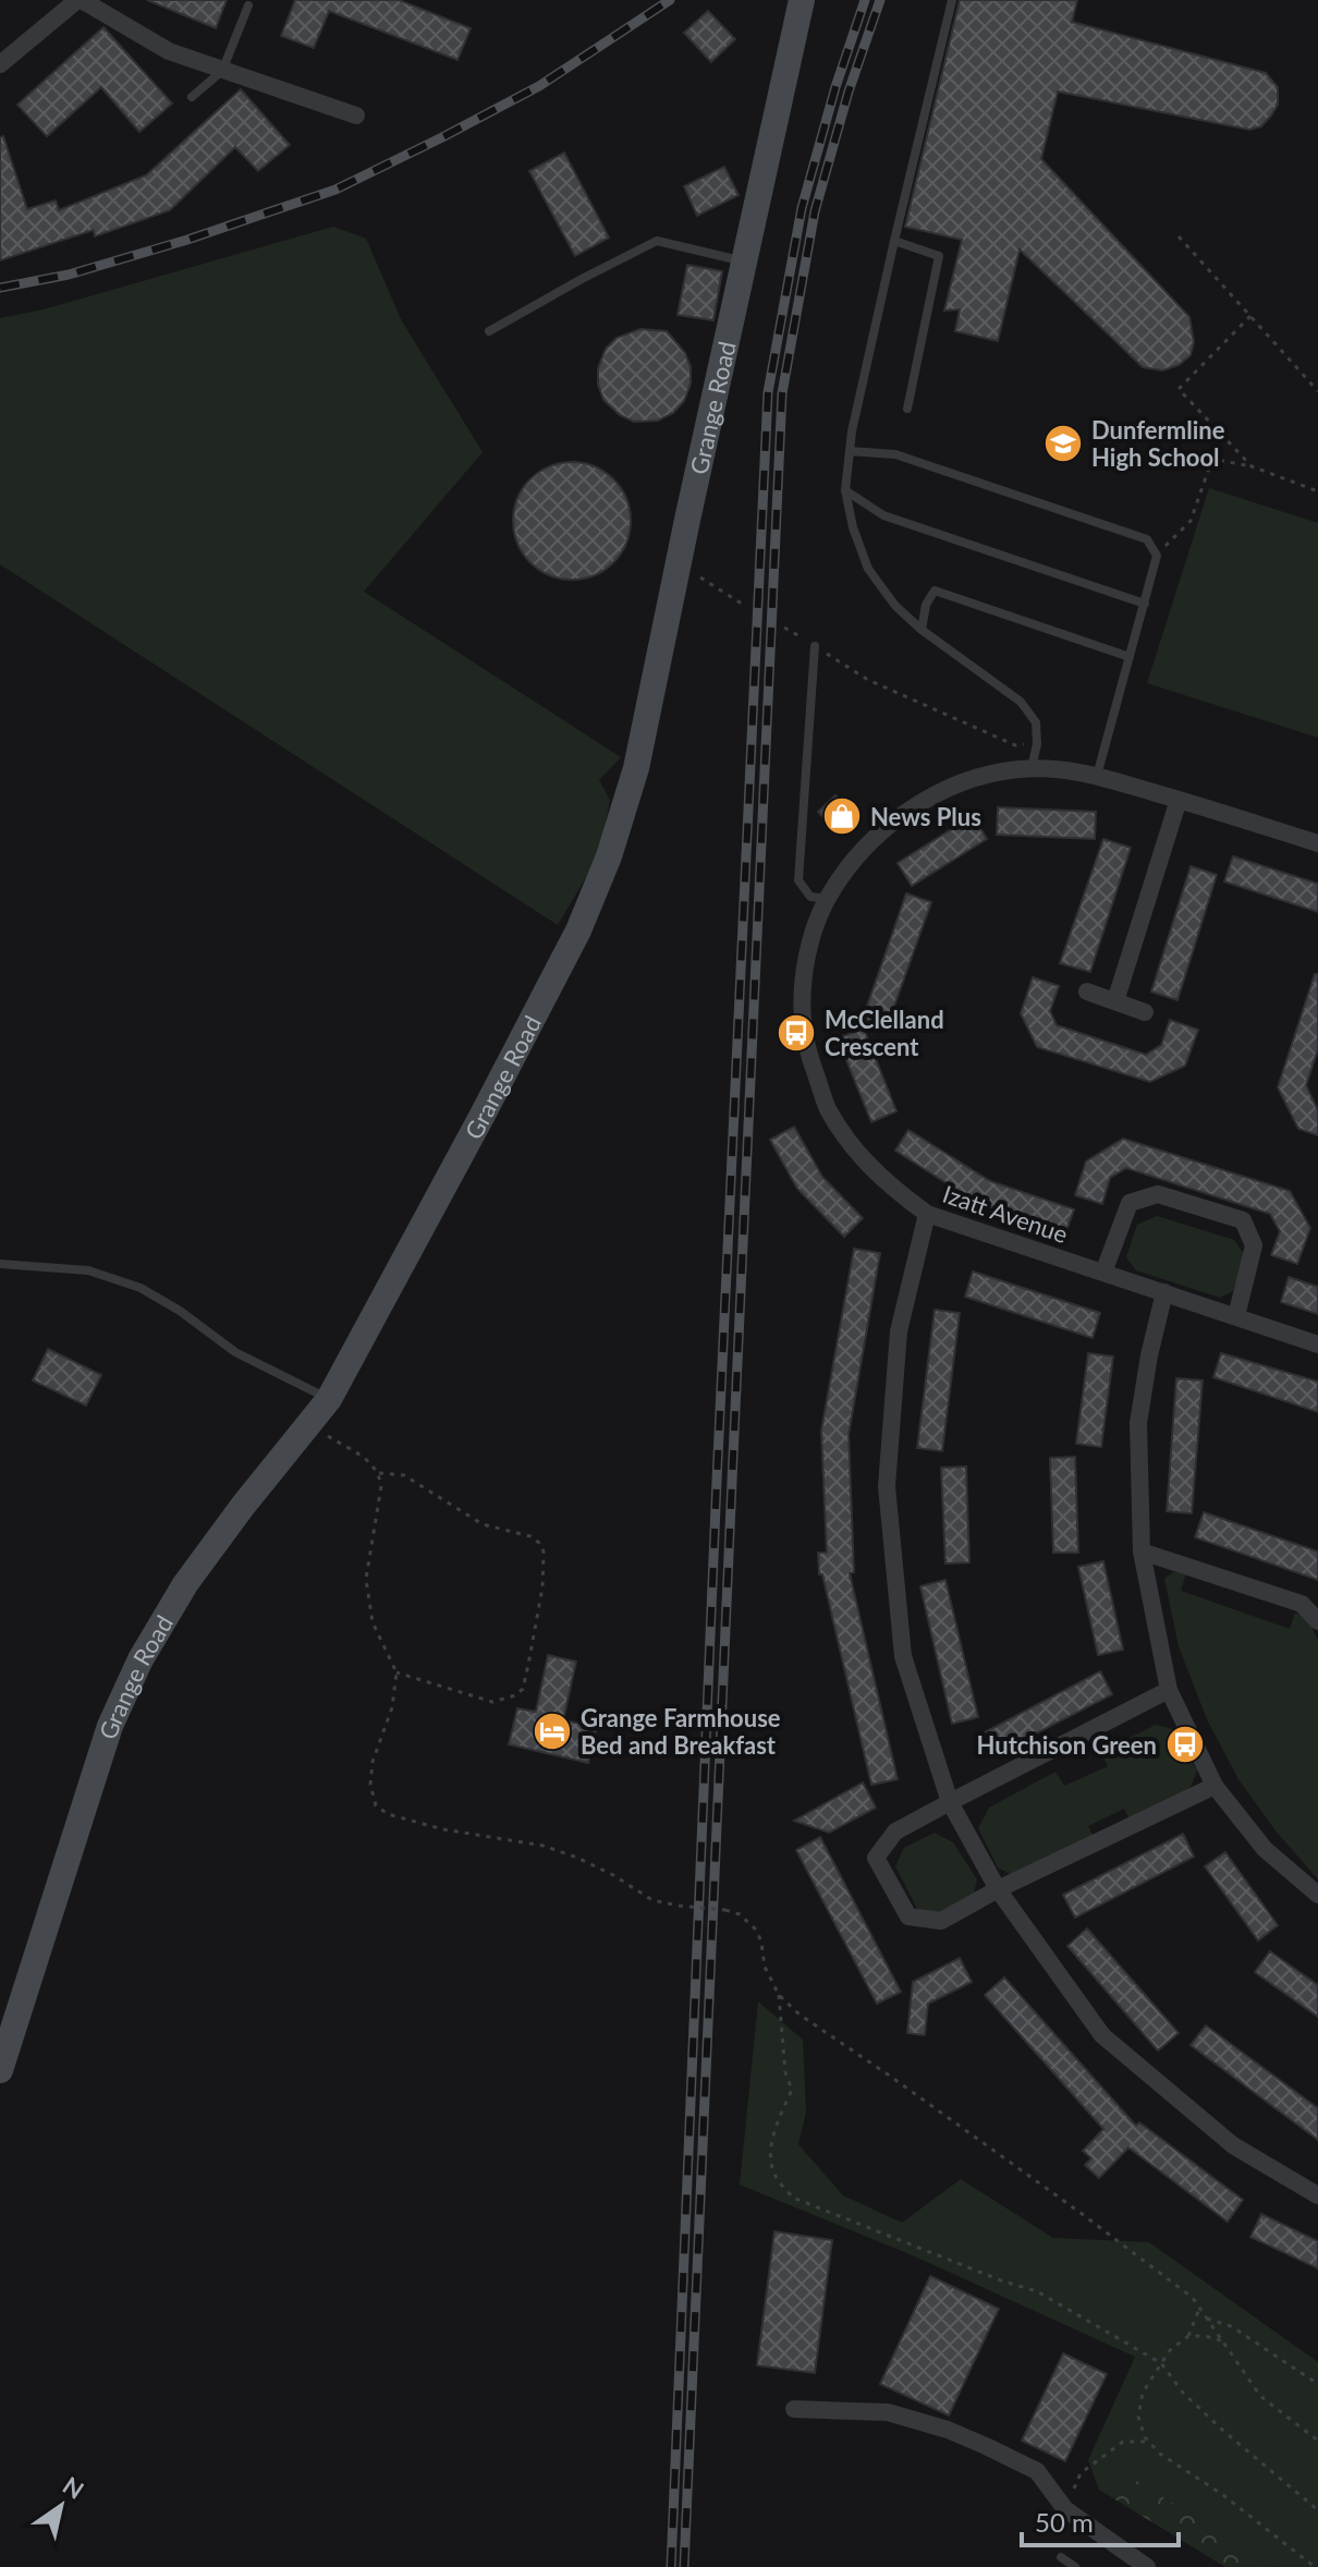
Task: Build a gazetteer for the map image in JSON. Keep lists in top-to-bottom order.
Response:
{
  "streets": {
    "street": ["Grange Road", "Izatt Avenue"]
  },
  "places": {
    "school or university": ["Dunfermline High School"],
    "shop": ["News Plus"],
    "bus stop": ["McClelland Crescent", "Hutchison Green"],
    "hotel": ["Grange Farmhouse Bed and Breakfast"]
  },
  "scale_bar": "50 m",
  "north": "top right"
}
